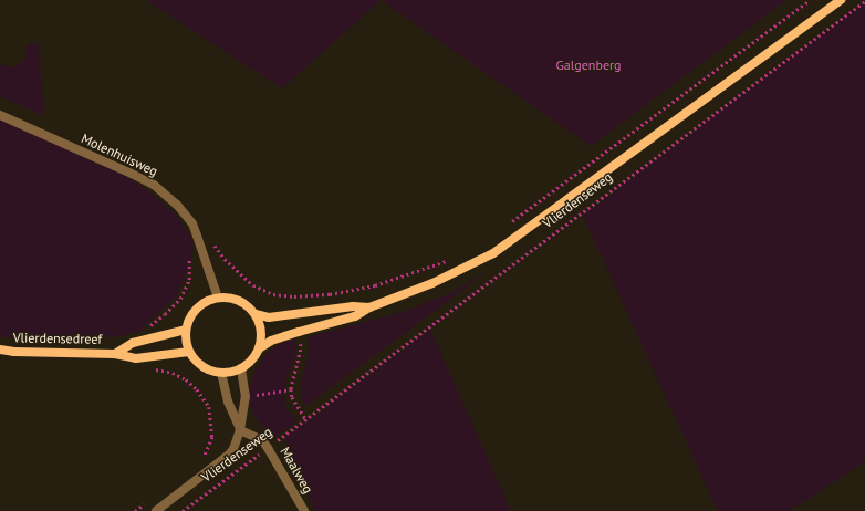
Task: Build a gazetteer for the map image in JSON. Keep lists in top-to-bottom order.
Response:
{
  "streets": {
    "main road": ["Vlierdenseweg", "Vlierdensedreef"],
    "street": ["Molenhuisweg", "Maalweg"]
  },
  "crossings": [
    ["Molenhuisweg", "Vlierdenseweg"],
    ["Molenhuisweg", "Vlierdensedreef"],
    ["Vlierdenseweg", "Vlierdensedreef"],
    ["Vlierdenseweg", "Maalweg"]
  ],
  "parks": ["Galgenberg"]
}
